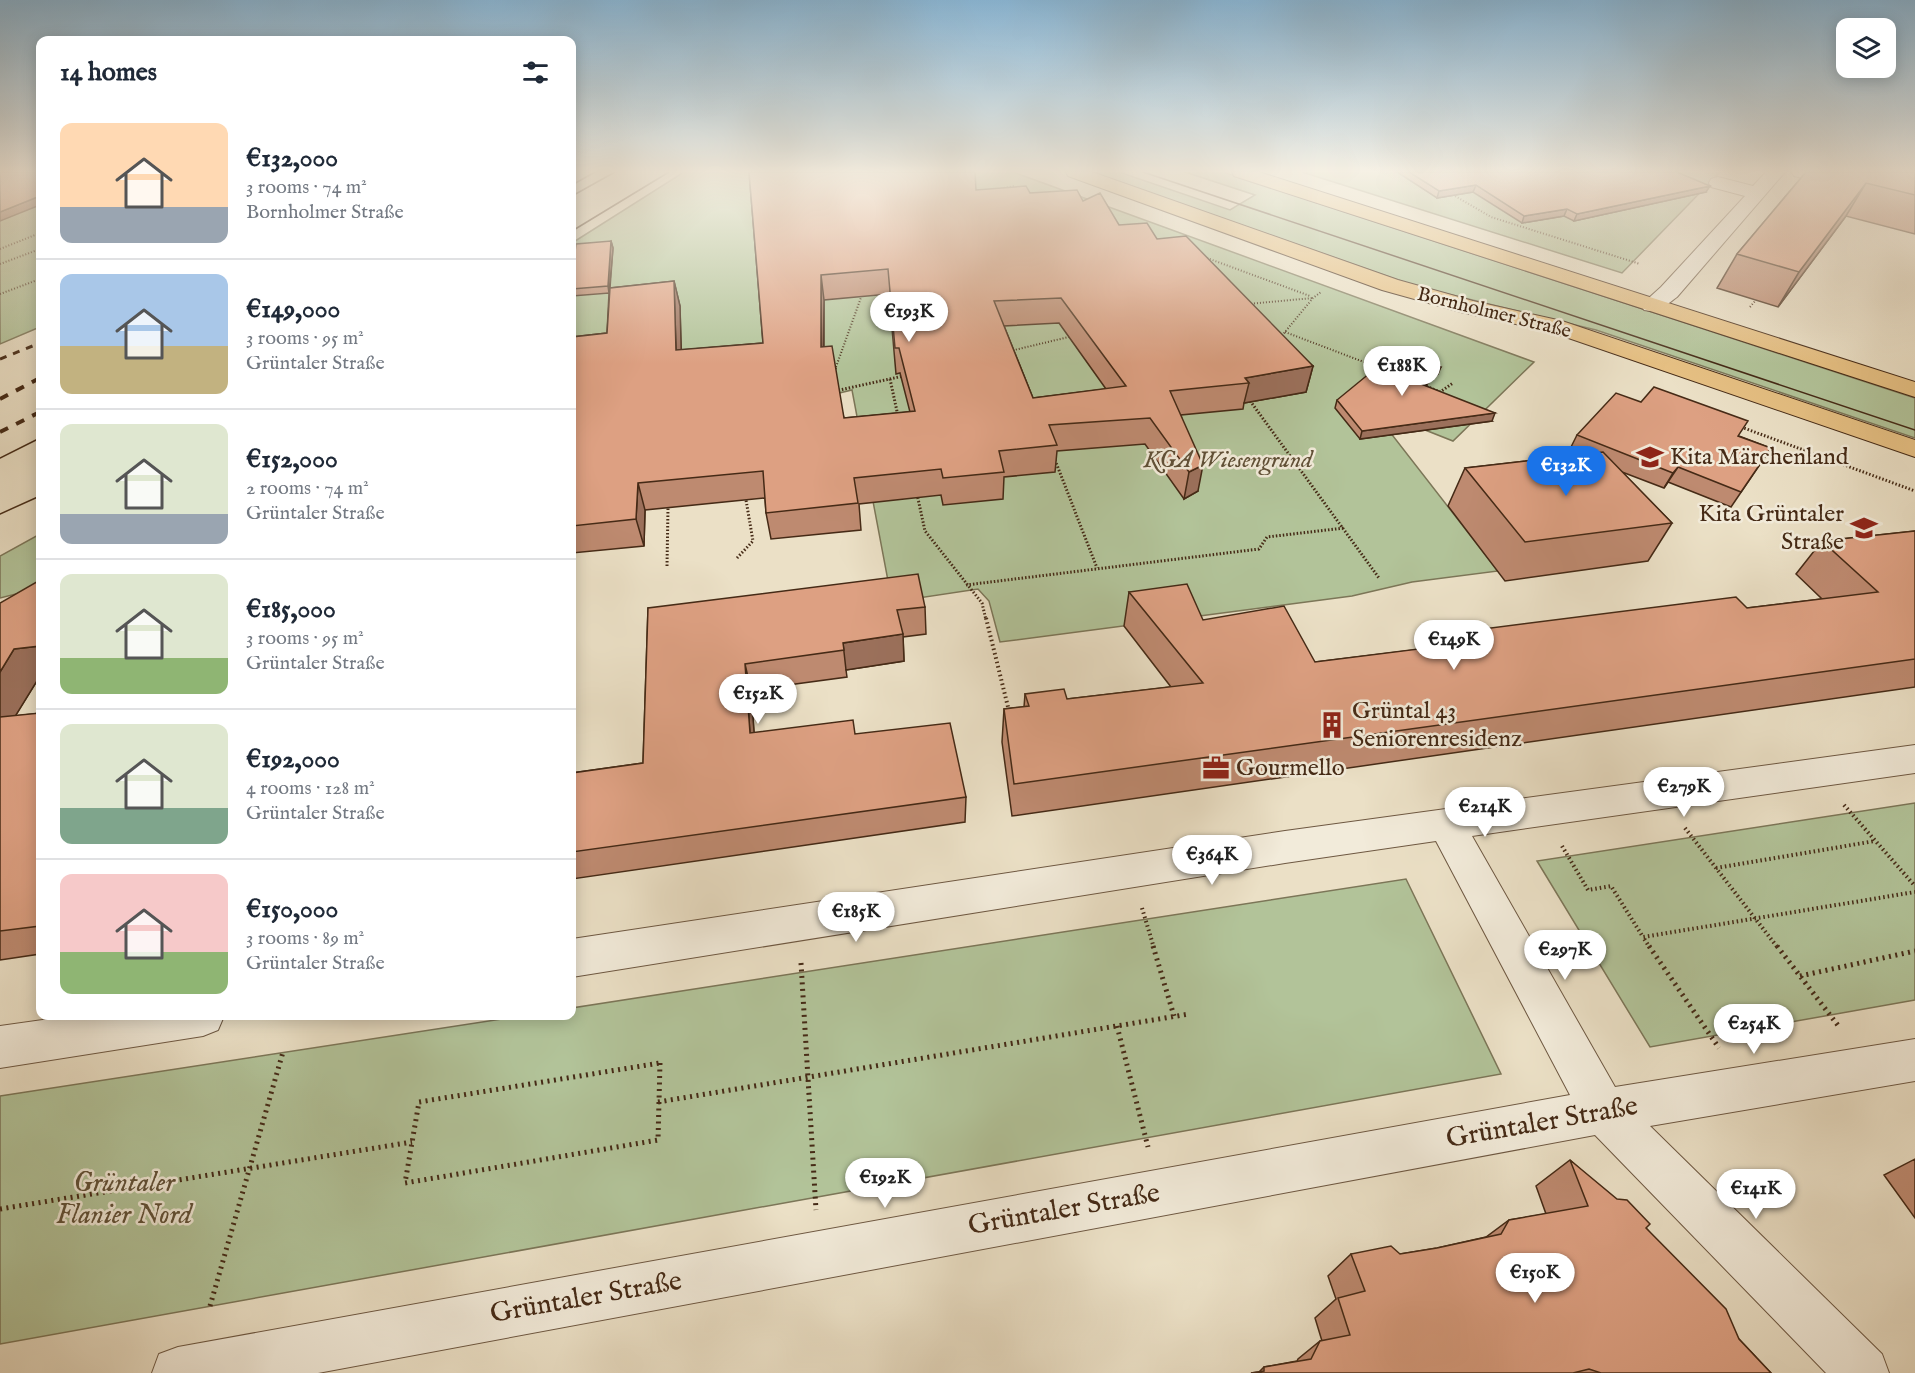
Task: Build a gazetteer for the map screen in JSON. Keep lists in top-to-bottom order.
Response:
{
  "streets": {
    "main road": ["Bornholmer Straße"],
    "street": ["Grüntaler Straße"]
  },
  "parks": ["KGA Wiesengrund", "Grüntaler Flanier Nord"],
  "places": {
    "school or university": ["Kita Märchenland", "Kita Grüntaler Straße"],
    "building": ["Grüntal 43 Seniorenresidenz"],
    "office": ["Gourmello"]
  },
  "page": {
    "heading": "14 homes",
    "list": [
      {
        "name": "€132,000",
        "note": "3 rooms · 74 m² · Bornholmer Straße"
      },
      {
        "name": "€149,000",
        "note": "3 rooms · 95 m² · Grüntaler Straße"
      },
      {
        "name": "€152,000",
        "note": "2 rooms · 74 m² · Grüntaler Straße"
      },
      {
        "name": "€185,000",
        "note": "3 rooms · 95 m² · Grüntaler Straße"
      },
      {
        "name": "€192,000",
        "note": "4 rooms · 128 m² · Grüntaler Straße"
      },
      {
        "name": "€150,000",
        "note": "3 rooms · 89 m² · Grüntaler Straße"
      }
    ],
    "price": [
      "€193K",
      "€188K",
      "€132K",
      "€149K",
      "€152K",
      "€279K",
      "€214K",
      "€364K",
      "€185K",
      "€297K",
      "€254K",
      "€192K",
      "€141K",
      "€150K"
    ]
  }
}
